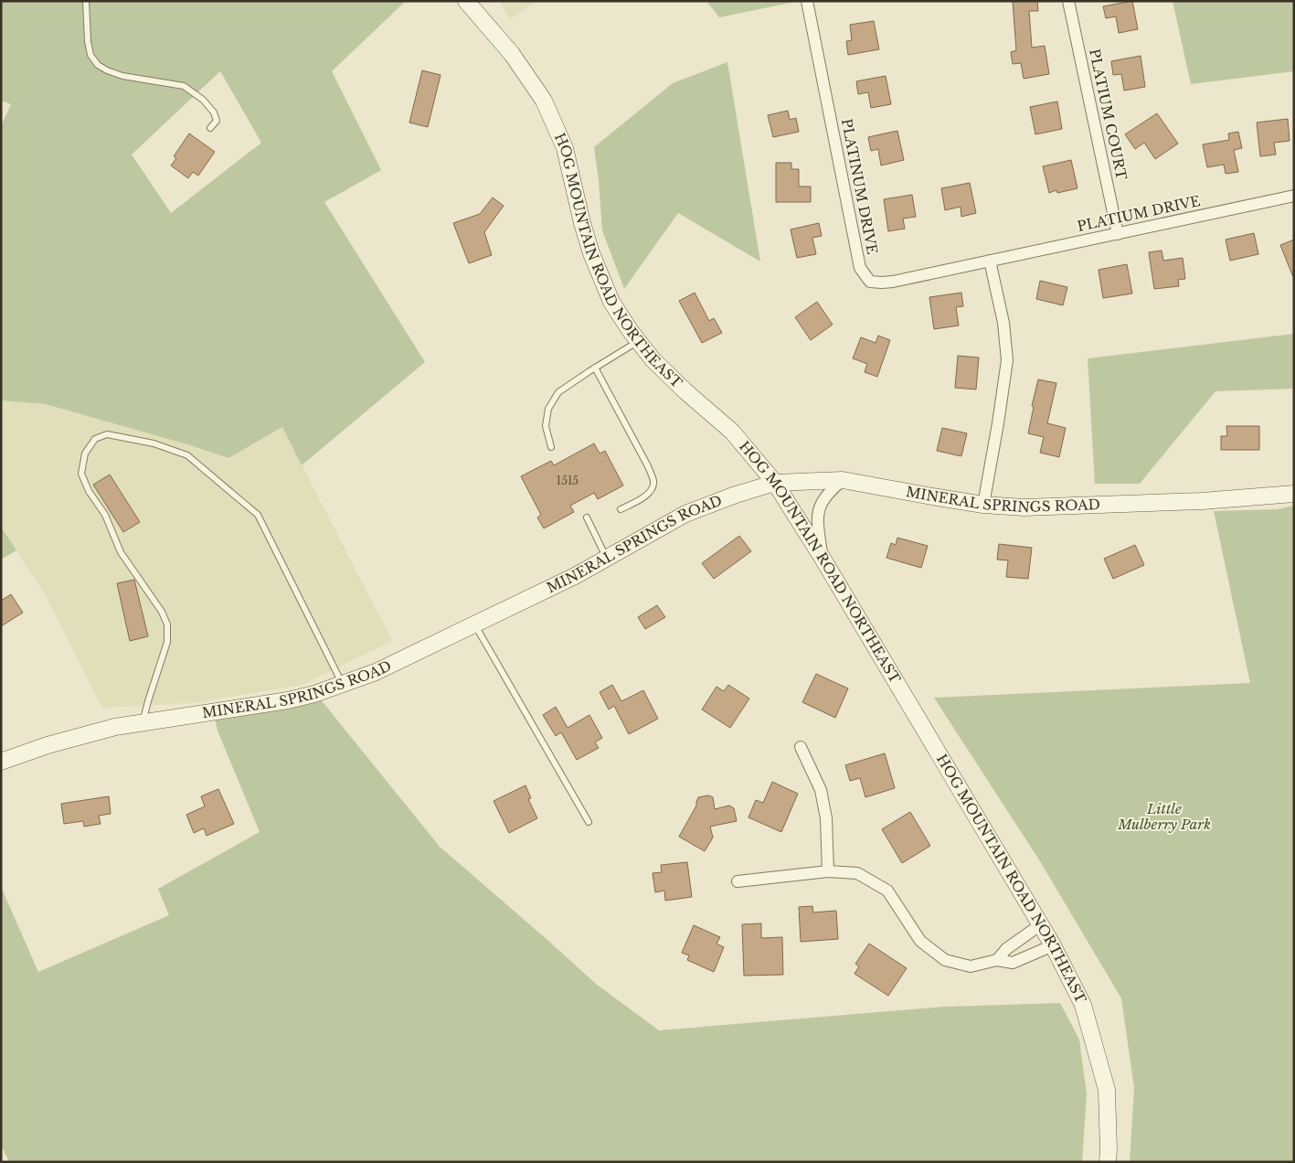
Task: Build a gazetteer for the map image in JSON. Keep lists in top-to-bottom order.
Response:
{
  "streets": {
    "street": [
      "PLATIUM COURT",
      "PLATINUM DRIVE",
      "PLATIUM DRIVE",
      "HOG MOUNTAIN ROAD NORTHEAST",
      "MINERAL SPRINGS ROAD"
    ]
  },
  "crossings": [
    ["PLATIUM COURT", "PLATIUM DRIVE"],
    ["PLATINUM DRIVE", "PLATIUM DRIVE"],
    ["HOG MOUNTAIN ROAD NORTHEAST", "MINERAL SPRINGS ROAD"]
  ],
  "parks": ["Little Mulberry Park"],
  "house_numbers": ["1515"]
}
